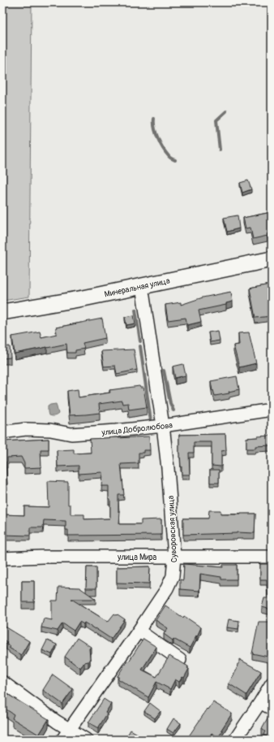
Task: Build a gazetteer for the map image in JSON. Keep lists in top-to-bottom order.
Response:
{
  "streets": {
    "main road": ["Минеральная улица"],
    "street": ["улица Добролюбова", "Суворовская улица", "улица Мира"]
  },
  "crossings": [
    ["Минеральная улица", "Суворовская улица"],
    ["улица Добролюбова", "Суворовская улица"],
    ["Суворовская улица", "улица Мира"]
  ]
}
